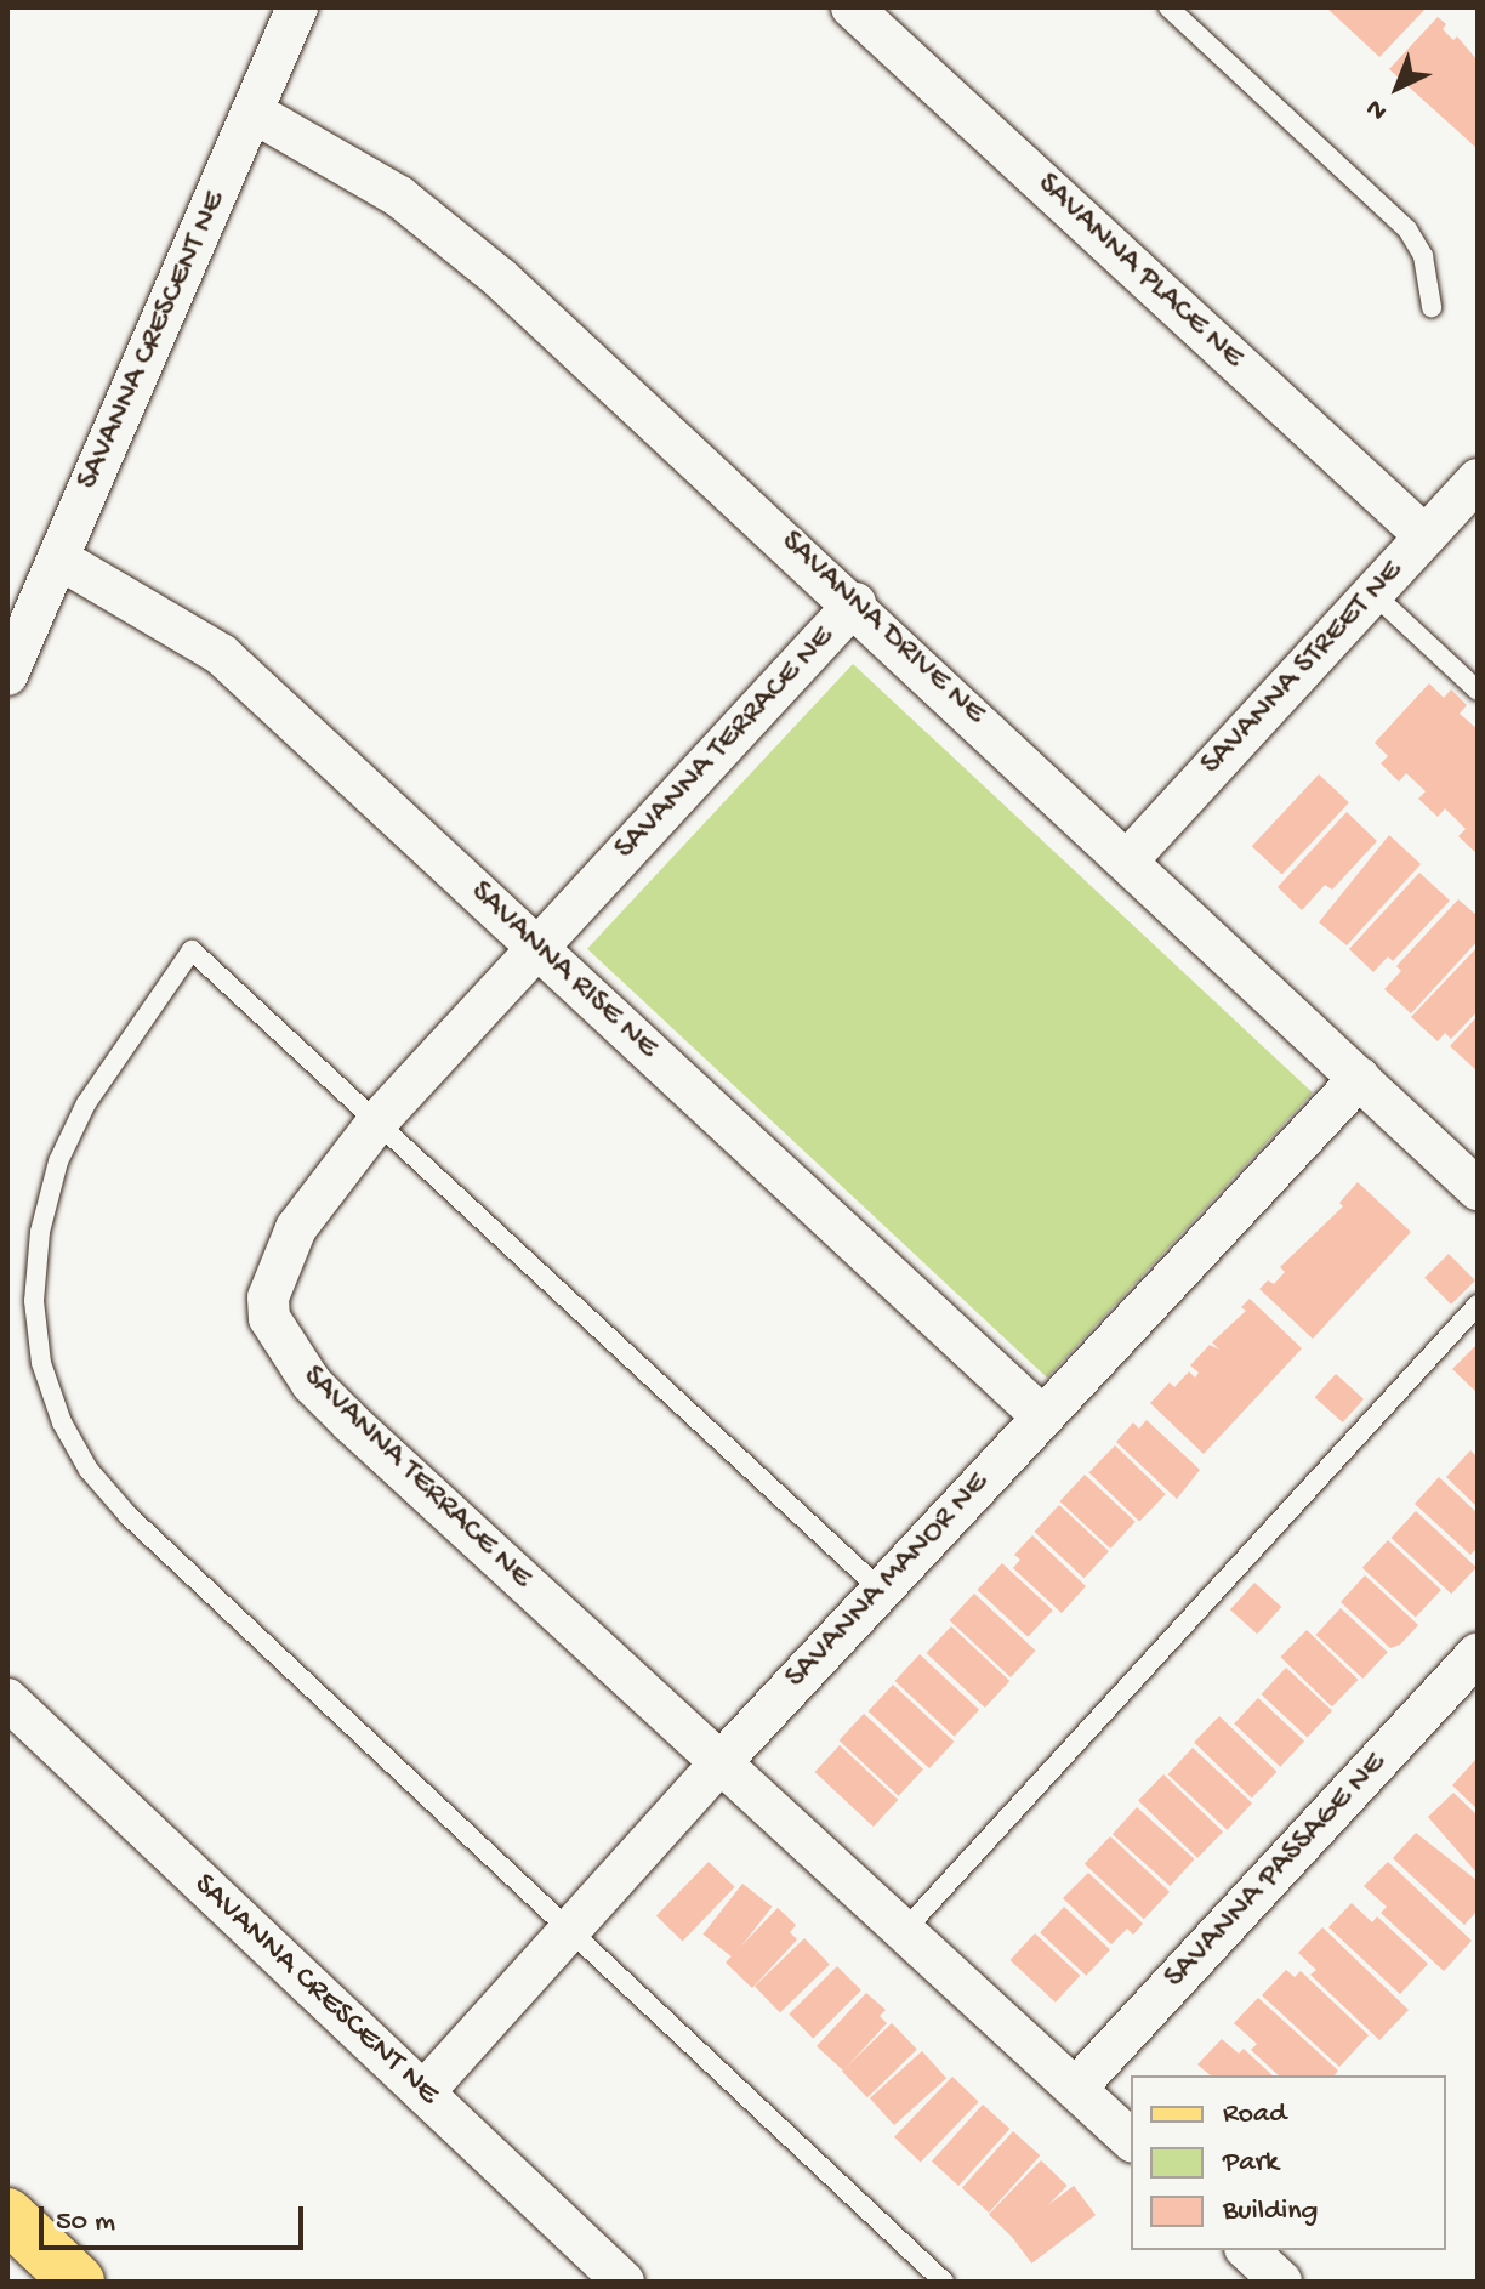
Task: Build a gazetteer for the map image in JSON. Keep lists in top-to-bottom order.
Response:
{
  "streets": {
    "street": [
      "SAVANNA PLACE NE",
      "SAVANNA CRESCENT NE",
      "SAVANNA DRIVE NE",
      "SAVANNA STREET NE",
      "SAVANNA TERRACE NE",
      "SAVANNA RISE NE",
      "SAVANNA MANOR NE",
      "SAVANNA PASSAGE NE"
    ]
  },
  "crossings": [
    ["SAVANNA PLACE NE", "SAVANNA STREET NE"],
    ["SAVANNA CRESCENT NE", "SAVANNA DRIVE NE"],
    ["SAVANNA CRESCENT NE", "SAVANNA RISE NE"],
    ["SAVANNA CRESCENT NE", "SAVANNA MANOR NE"],
    ["SAVANNA DRIVE NE", "SAVANNA STREET NE"],
    ["SAVANNA DRIVE NE", "SAVANNA TERRACE NE"],
    ["SAVANNA DRIVE NE", "SAVANNA MANOR NE"],
    ["SAVANNA TERRACE NE", "SAVANNA RISE NE"],
    ["SAVANNA TERRACE NE", "SAVANNA MANOR NE"],
    ["SAVANNA TERRACE NE", "SAVANNA PASSAGE NE"],
    ["SAVANNA RISE NE", "SAVANNA MANOR NE"]
  ],
  "legend": ["Road", "Park", "Building"],
  "scale_bar": "50 m",
  "north": "bottom left"
}
